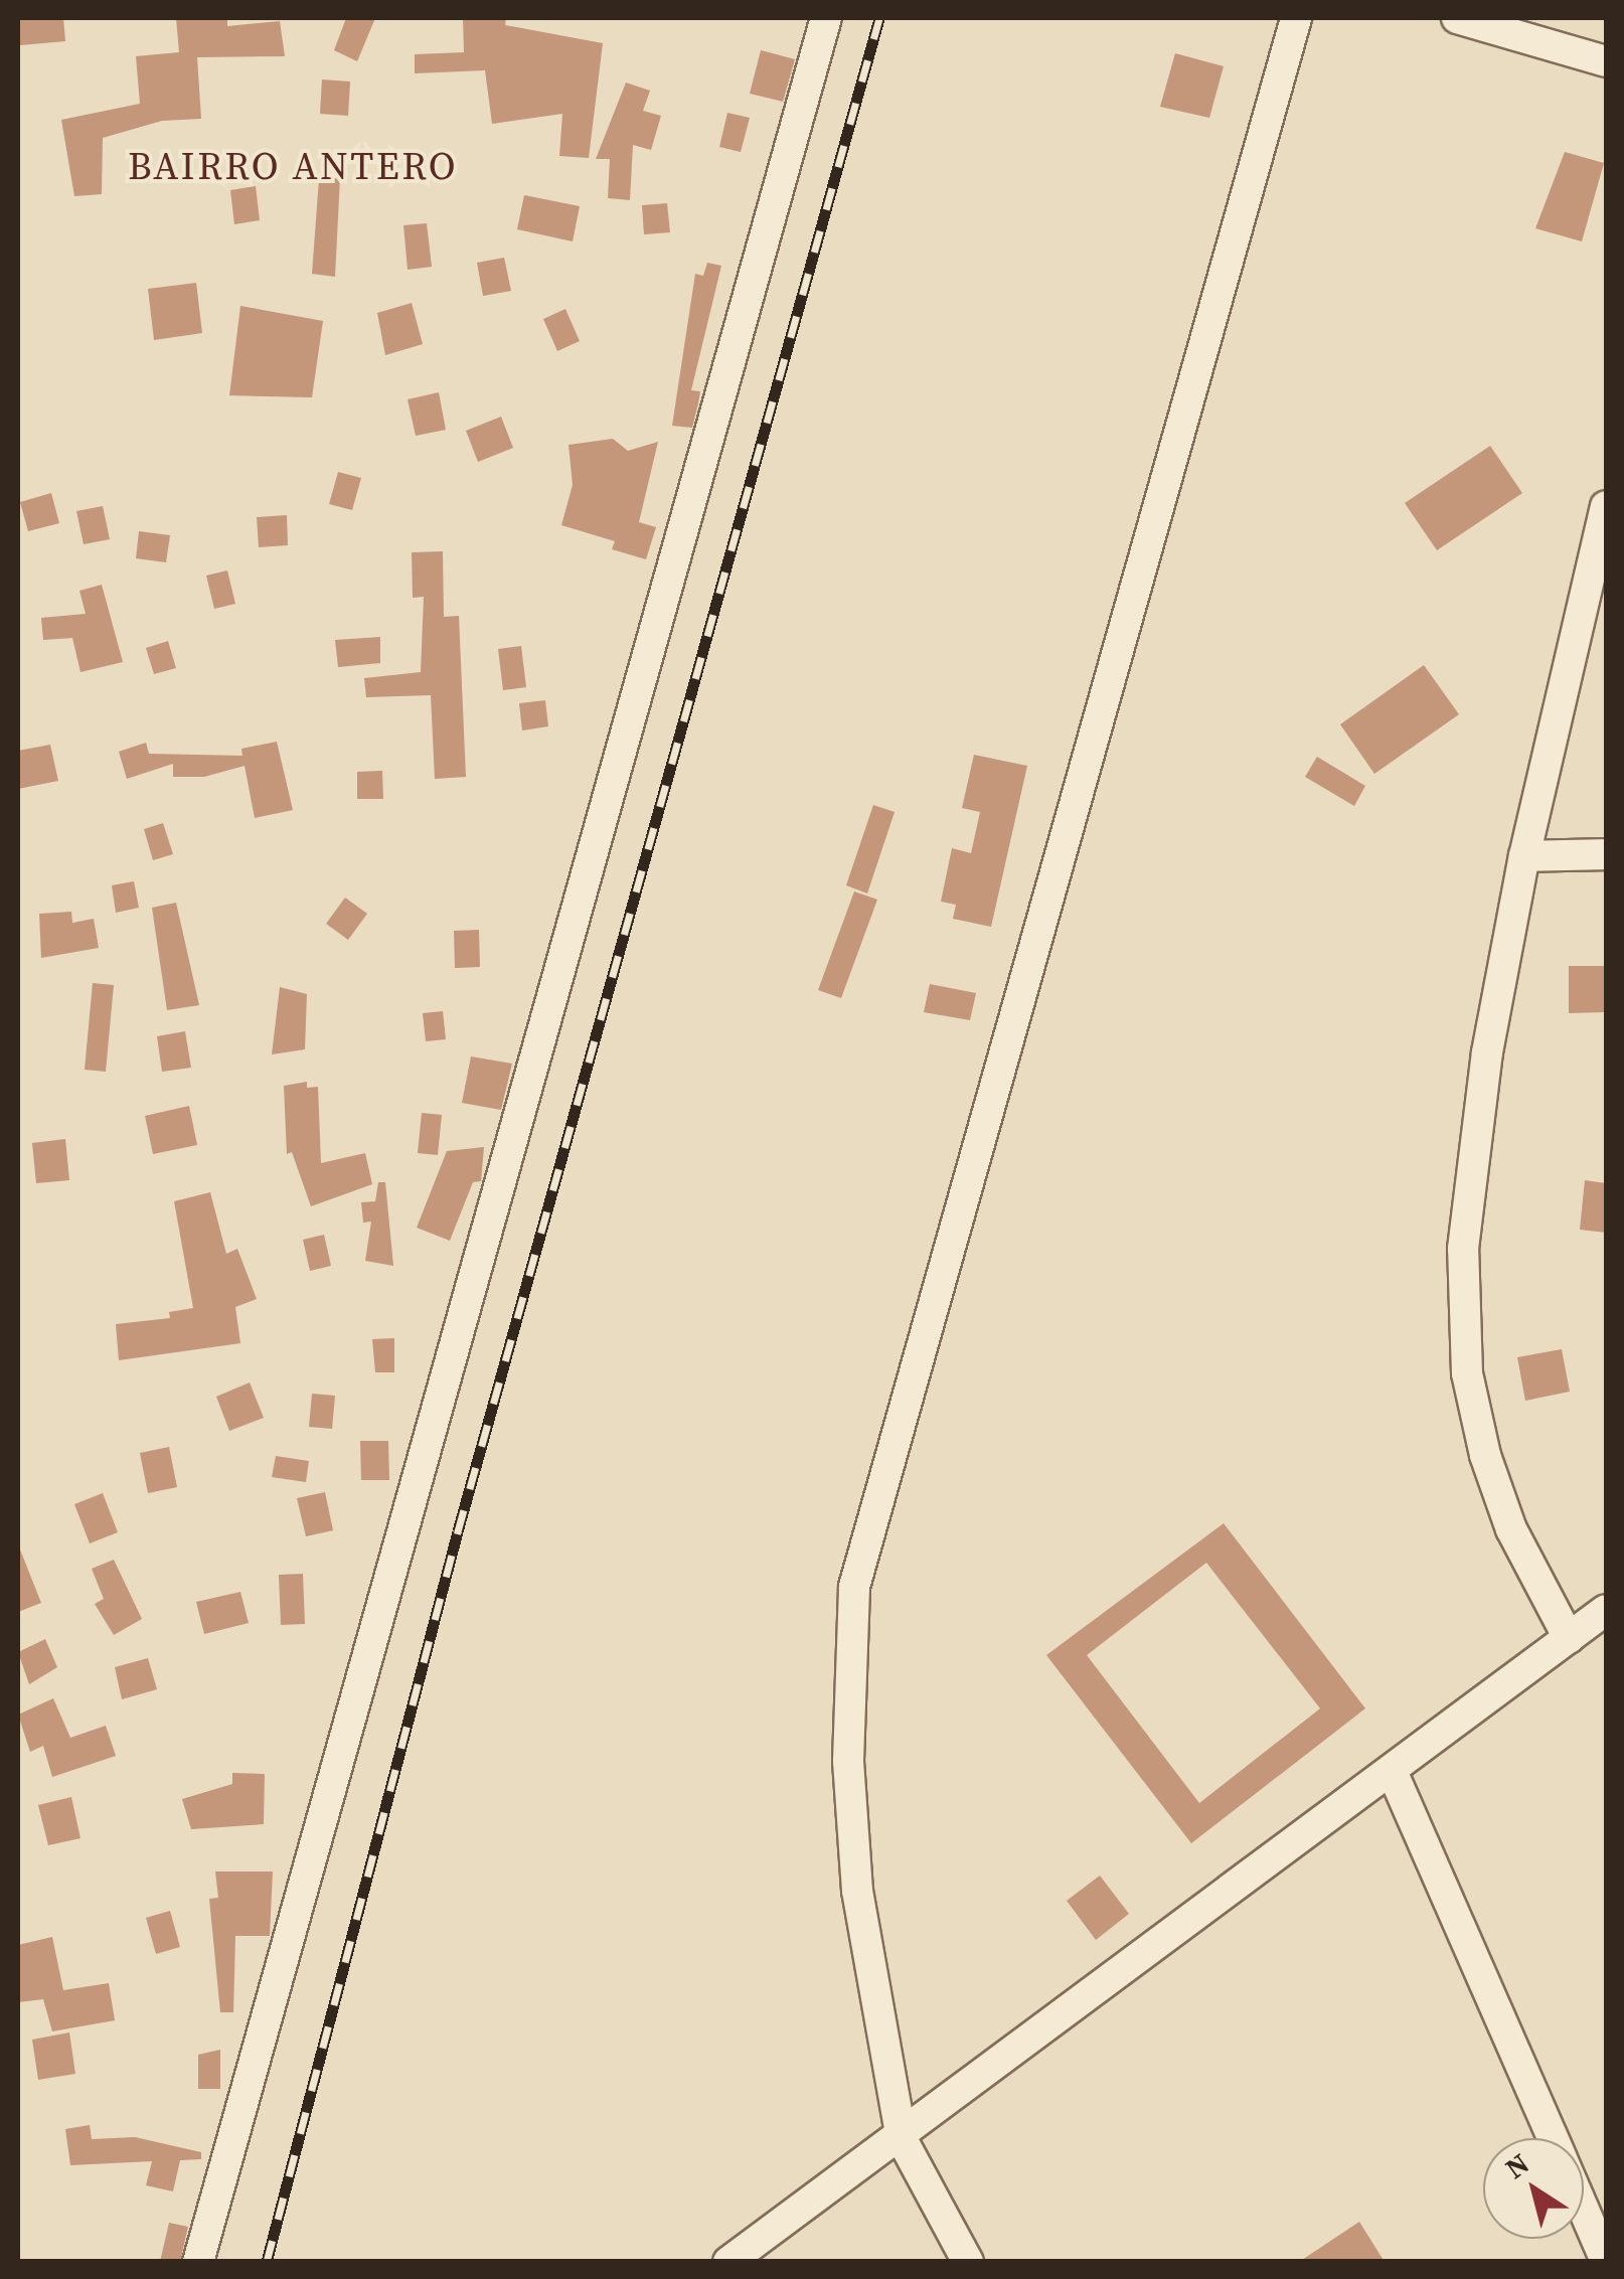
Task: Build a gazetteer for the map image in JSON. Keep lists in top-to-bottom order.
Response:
{
  "districts": ["BAIRRO ANTERO"],
  "north": "top left"
}
